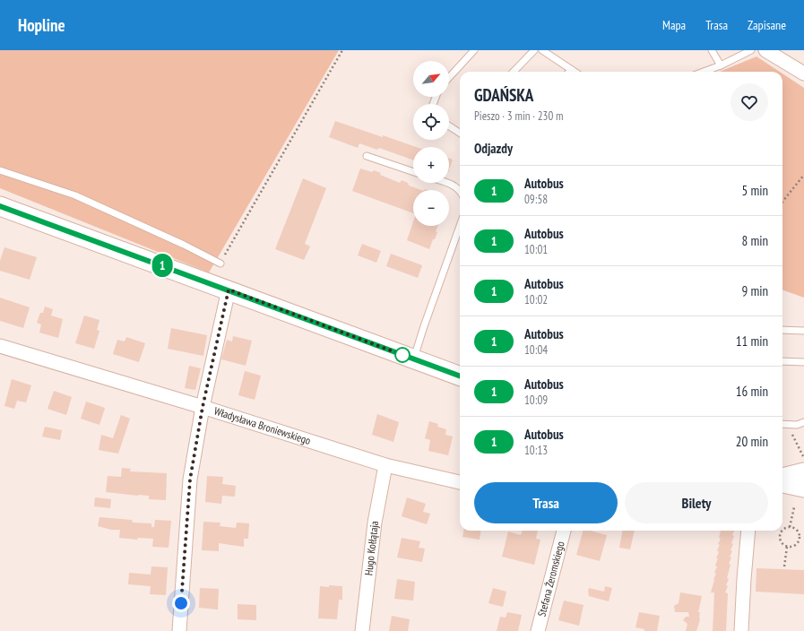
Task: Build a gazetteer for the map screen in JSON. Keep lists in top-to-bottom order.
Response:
{
  "streets": {
    "street": ["Władysława Broniewskiego", "Hugo Kołłątaja", "Stefana Żeromskiego"]
  },
  "crossings": [
    ["Władysława Broniewskiego", "Hugo Kołłątaja"]
  ],
  "lines": ["bus line 1"],
  "north": "top right",
  "page": {
    "header": "Hopline",
    "nav": ["Mapa", "Trasa", "Zapisane"],
    "on_map": "1",
    "map_buttons": ["+", "−"],
    "heading": [
      ["GDAŃSKA", "Pieszo · 3 min · 230 m"],
      "Odjazdy"
    ],
    "list": [
      {
        "mark": "1",
        "name": "Autobus",
        "note": "09:58",
        "value": "5 min"
      },
      {
        "mark": "1",
        "name": "Autobus",
        "note": "10:01",
        "value": "8 min"
      },
      {
        "mark": "1",
        "name": "Autobus",
        "note": "10:02",
        "value": "9 min"
      },
      {
        "mark": "1",
        "name": "Autobus",
        "note": "10:04",
        "value": "11 min"
      },
      {
        "mark": "1",
        "name": "Autobus",
        "note": "10:09",
        "value": "16 min"
      },
      {
        "mark": "1",
        "name": "Autobus",
        "note": "10:13",
        "value": "20 min"
      }
    ],
    "buttons": ["Trasa", "Bilety"]
  }
}
